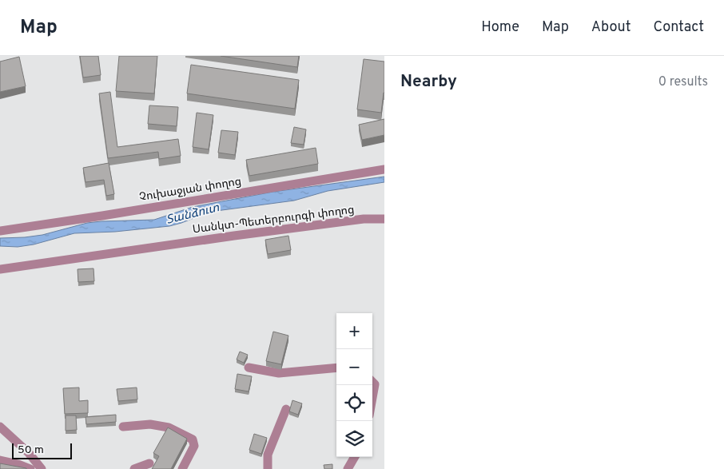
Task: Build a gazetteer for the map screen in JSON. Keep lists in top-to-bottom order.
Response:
{
  "streets": {
    "street": ["Չուխաջյան փողոց", "Սանկտ-Պետերբուրգի փողոց"]
  },
  "water": ["Տանձուտ"],
  "scale_bar": "50 m",
  "page": {
    "header": "Map",
    "nav": [
      "Home",
      "Map",
      "About",
      "Contact"
    ],
    "heading": ["Nearby", "0 results"],
    "map_buttons": ["+", "−"],
    "scale": "50 m"
  }
}
